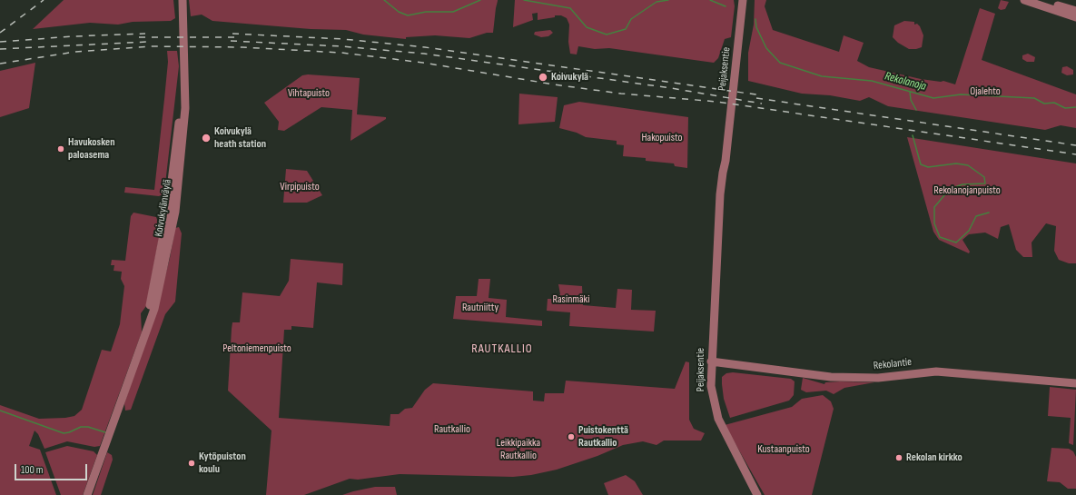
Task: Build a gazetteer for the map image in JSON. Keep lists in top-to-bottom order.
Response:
{
  "streets": {
    "main road": ["Peijaksentie", "Koivukylänväylä", "Rekolantie"]
  },
  "crossings": [
    ["Peijaksentie", "Rekolantie"]
  ],
  "districts": ["RAUTKALLIO"],
  "water": ["Rekolanoja"],
  "parks": [
    "Ojalehto",
    "Vihtapuisto",
    "Hakopuisto",
    "Virpipuisto",
    "Rekolanojanpuisto",
    "Rasinmäki",
    "Rautniitty",
    "Peltoniemenpuisto",
    "Rautkallio",
    "Leikkipaikka Rautkallio",
    "Kustaanpuisto"
  ],
  "places": [
    "Koivukylä",
    "Koivukylä heath station",
    "Havukosken paloasema",
    "Puistokenttä Rautkallio",
    "Rekolan kirkko",
    "Kytöpuiston koulu"
  ],
  "scale_bar": "100 m"
}
